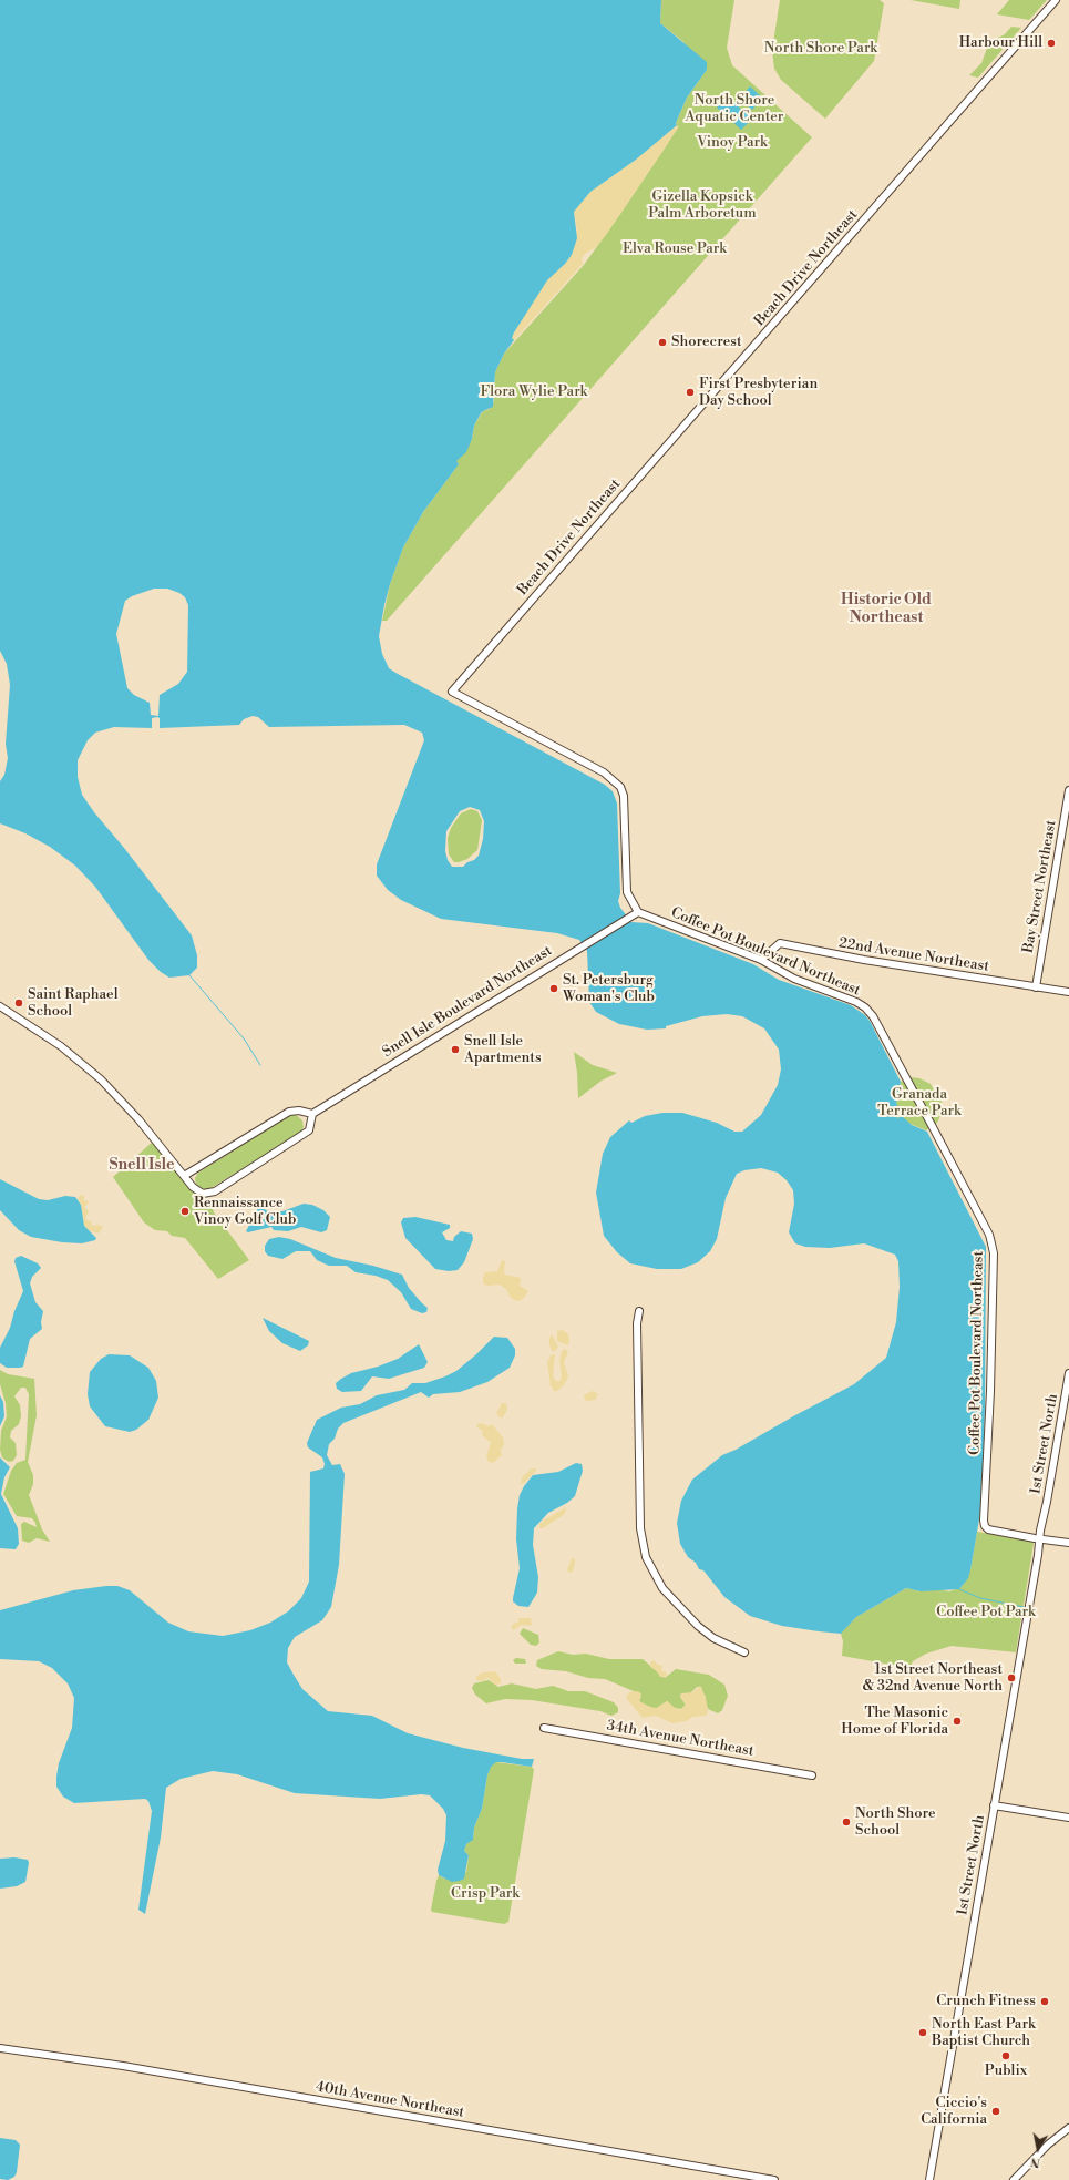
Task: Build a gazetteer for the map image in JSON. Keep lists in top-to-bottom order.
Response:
{
  "streets": {
    "street": [
      "Beach Drive Northeast",
      "Bay Street Northeast",
      "Coffee Pot Boulevard Northeast",
      "22nd Avenue Northeast",
      "Snell Isle Boulevard Northeast",
      "1st Street North",
      "34th Avenue Northeast",
      "40th Avenue Northeast"
    ]
  },
  "crossings": [
    ["Beach Drive Northeast", "Coffee Pot Boulevard Northeast"],
    ["Beach Drive Northeast", "Snell Isle Boulevard Northeast"],
    ["Bay Street Northeast", "22nd Avenue Northeast"],
    ["Coffee Pot Boulevard Northeast", "22nd Avenue Northeast"],
    ["Coffee Pot Boulevard Northeast", "Snell Isle Boulevard Northeast"],
    ["Coffee Pot Boulevard Northeast", "1st Street North"]
  ],
  "districts": ["Historic Old Northeast", "Snell Isle"],
  "parks": [
    "North Shore Park",
    "North Shore Aquatic Center",
    "Vinoy Park",
    "Gizella Kopsick Palm Arboretum",
    "Elva Rouse Park",
    "Flora Wylie Park",
    "Granada Terrace Park",
    "Coffee Pot Park",
    "Crisp Park"
  ],
  "places": [
    "Harbour Hill",
    "Shorecrest",
    "First Presbyterian Day School",
    "St. Petersburg Woman's Club",
    "Saint Raphael School",
    "Snell Isle Apartments",
    "Rennaissance Vinoy Golf Club",
    "1st Street Northeast & 32nd Avenue North",
    "The Masonic Home of Florida",
    "North Shore School",
    "Crunch Fitness",
    "North East Park Baptist Church",
    "Publix",
    "Ciccio's California"
  ],
  "north": "bottom"
}
